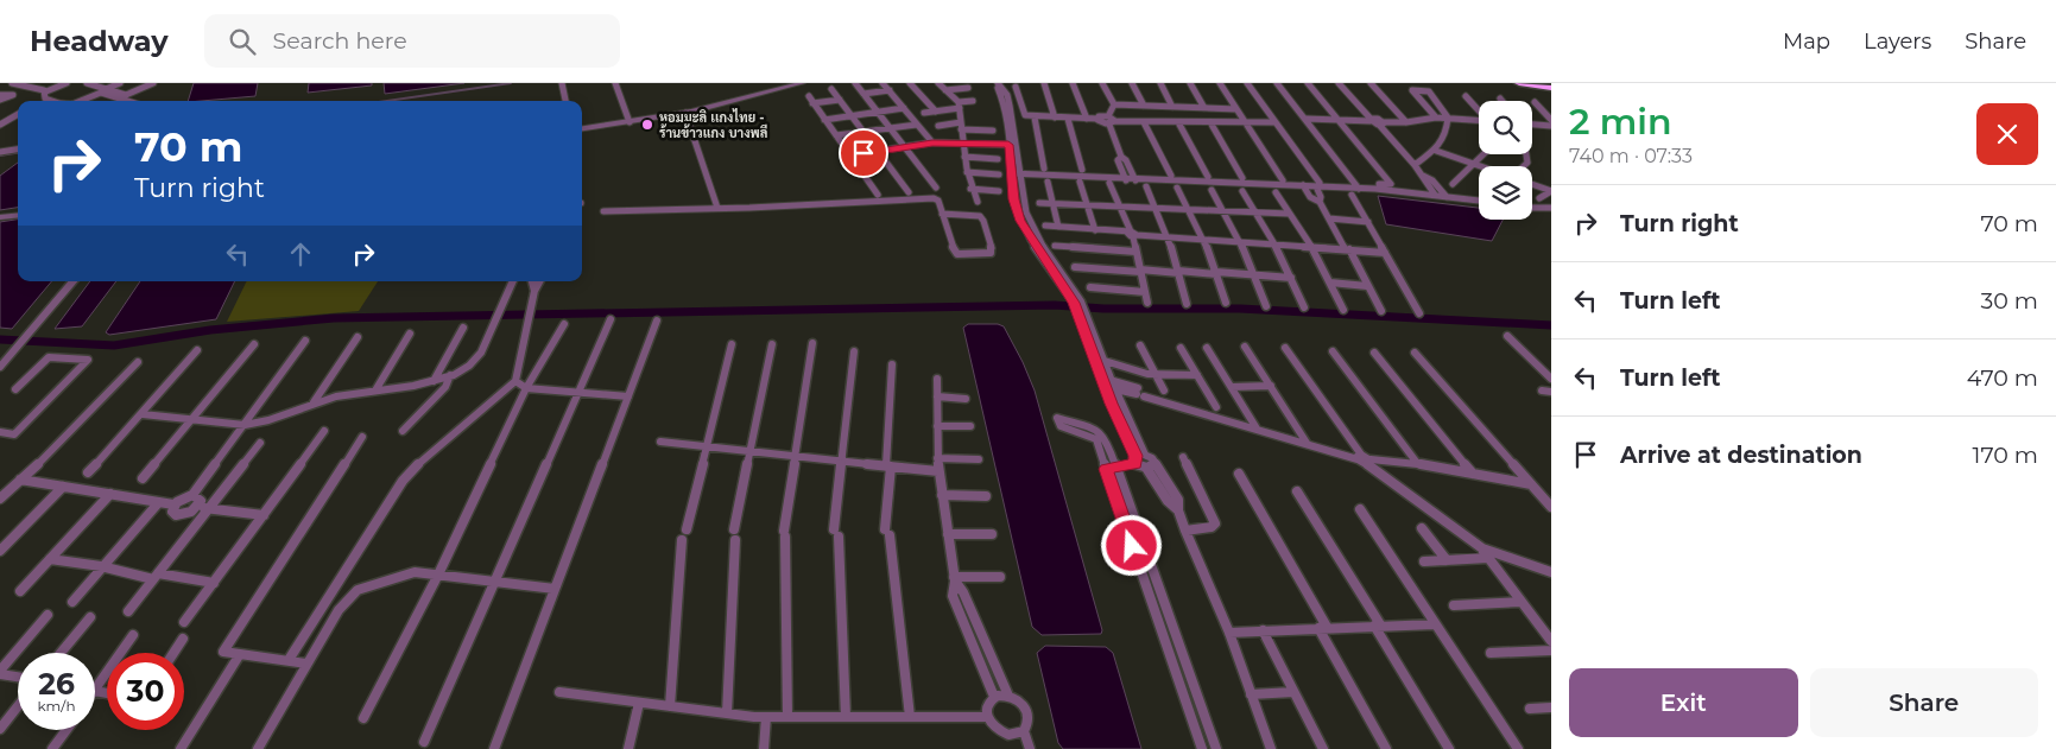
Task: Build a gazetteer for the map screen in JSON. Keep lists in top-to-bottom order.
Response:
{
  "places": ["หอมมะลิ เเกงไทย - ร้านข้าวแกง บางพลี"],
  "page": {
    "header": "Headway",
    "search": "Search here",
    "nav": ["Map", "Layers", "Share"],
    "heading": ["2 min", "740 m · 07:33"],
    "turn": ["70 m", "Turn right"],
    "list": [
      {
        "name": "Turn right",
        "value": "70 m"
      },
      {
        "name": "Turn left",
        "value": "30 m"
      },
      {
        "name": "Turn left",
        "value": "470 m"
      },
      {
        "name": "Arrive at destination",
        "value": "170 m"
      }
    ],
    "speed": "26 km/h",
    "limit": "30",
    "buttons": ["Exit", "Share"]
  }
}
